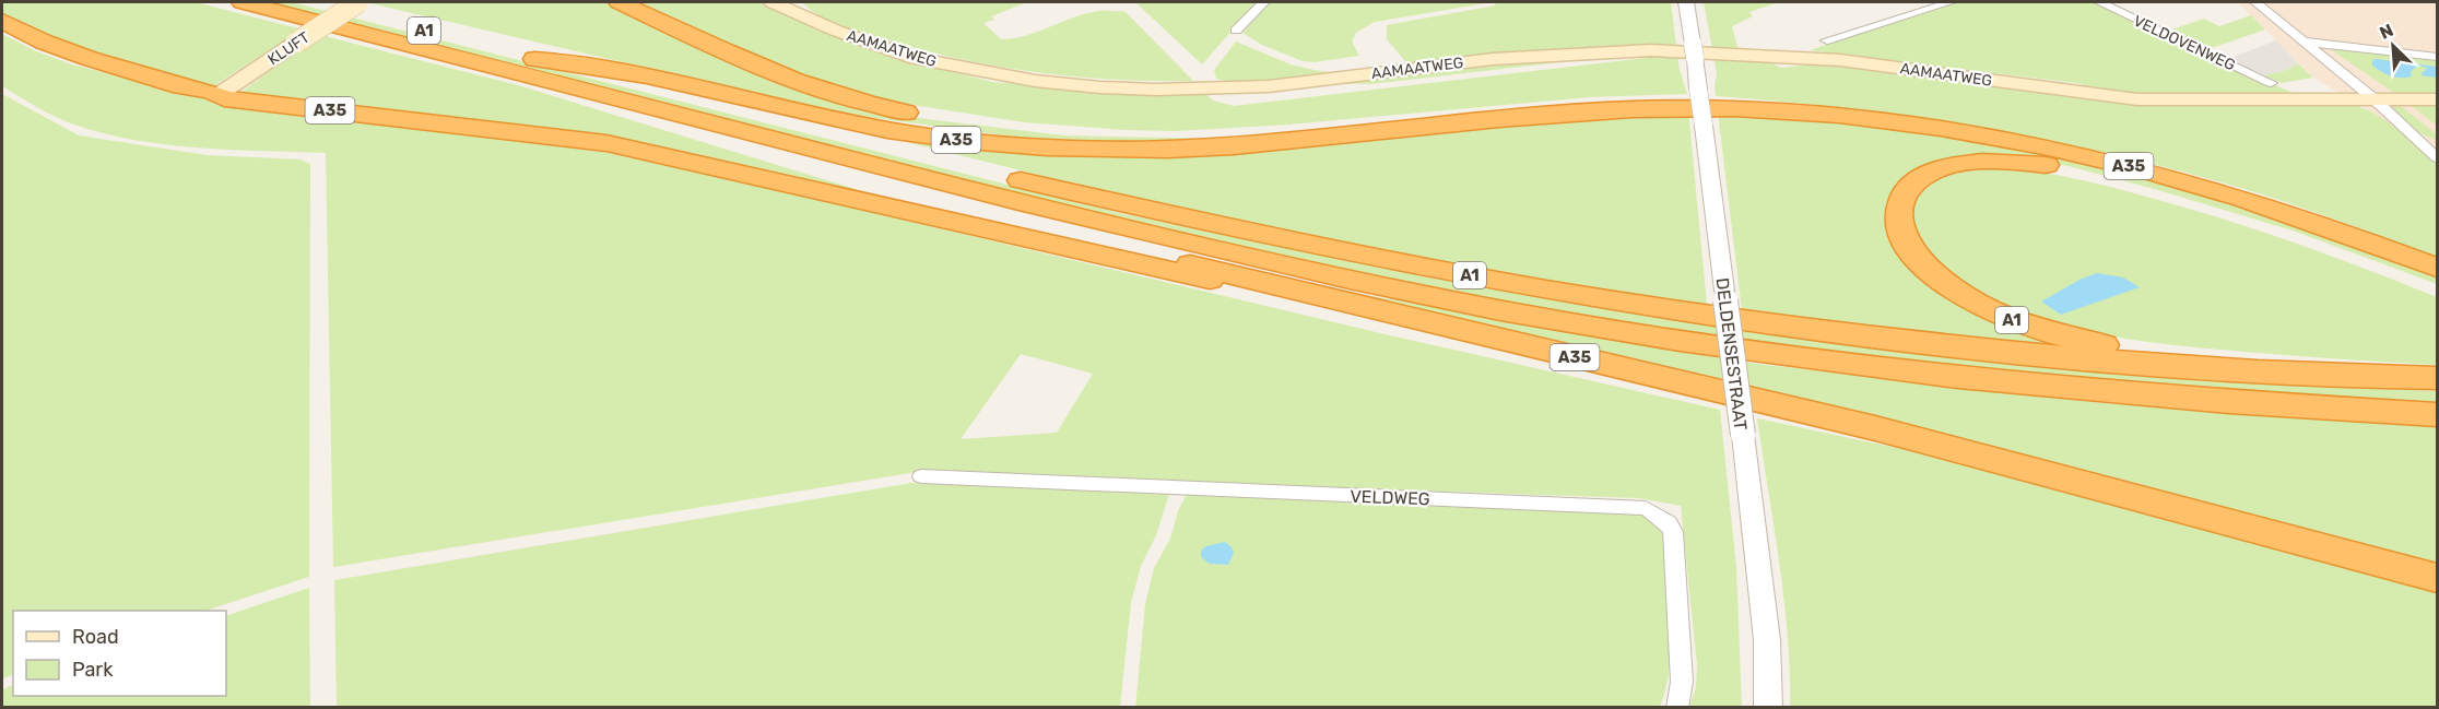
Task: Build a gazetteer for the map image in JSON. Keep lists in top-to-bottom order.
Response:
{
  "streets": {
    "highway": ["A1", "A35"],
    "main road": ["KLUFT", "AAMAATWEG"],
    "street": ["VELDOVENWEG", "DELDENSESTRAAT", "VELDWEG"]
  },
  "crossings": [
    ["A1", "A35"],
    ["KLUFT", "A35"]
  ],
  "legend": ["Road", "Park"],
  "north": "top left"
}
